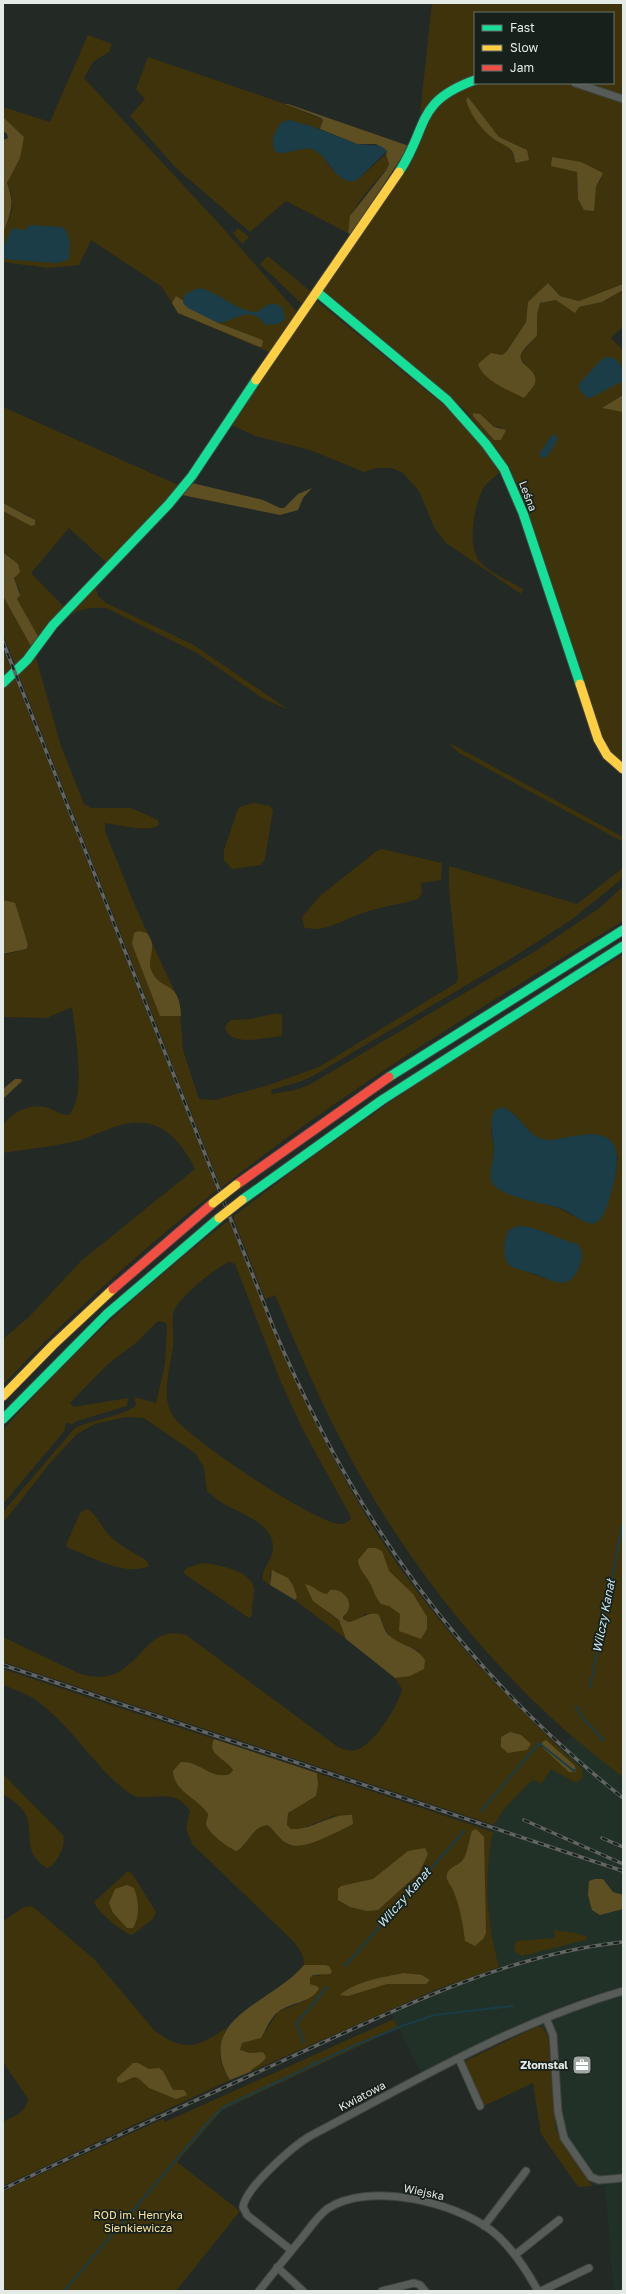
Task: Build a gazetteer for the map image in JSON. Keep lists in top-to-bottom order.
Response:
{
  "streets": {
    "main road": ["Leśna"],
    "street": ["Kwiatowa", "Wiejska"]
  },
  "crossings": [
    ["Kwiatowa", "Wiejska"]
  ],
  "water": ["Wilczy Kanał"],
  "parks": ["ROD im. Henryka Sienkiewicza"],
  "places": {
    "office": ["Złomstal"]
  },
  "legend": ["Fast", "Slow", "Jam"]
}
